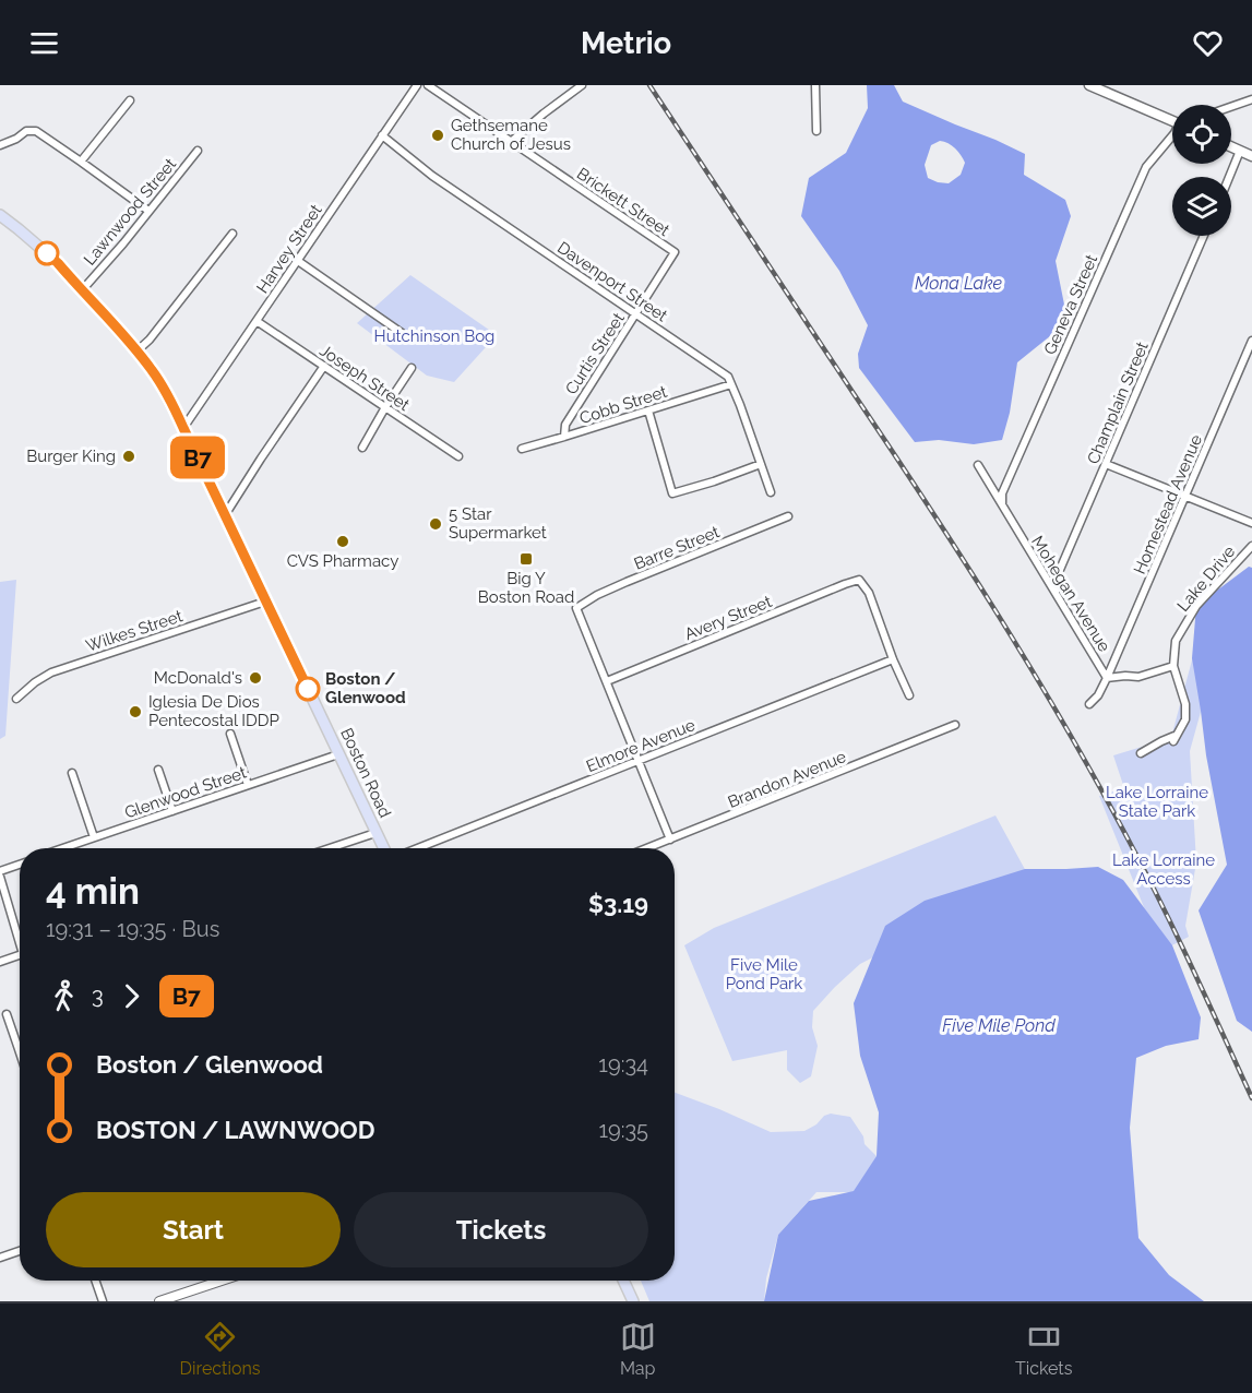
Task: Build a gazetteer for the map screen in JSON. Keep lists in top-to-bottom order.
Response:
{
  "streets": {
    "main road": ["Boston Road"],
    "street": [
      "Brickett Street",
      "Lawnwood Street",
      "Harvey Street",
      "Davenport Street",
      "Geneva Street",
      "Curtis Street",
      "Joseph Street",
      "Champlain Street",
      "Cobb Street",
      "Homestead Avenue",
      "Barre Street",
      "Lake Drive",
      "Mohegan Avenue",
      "Avery Street",
      "Wilkes Street",
      "Elmore Avenue",
      "Brandon Avenue",
      "Glenwood Street"
    ]
  },
  "crossings": [
    ["Brickett Street", "Curtis Street"],
    ["Lawnwood Street", "Boston Road"],
    ["Harvey Street", "Davenport Street"],
    ["Harvey Street", "Joseph Street"],
    ["Harvey Street", "Boston Road"],
    ["Davenport Street", "Curtis Street"],
    ["Davenport Street", "Cobb Street"],
    ["Geneva Street", "Mohegan Avenue"],
    ["Curtis Street", "Cobb Street"],
    ["Champlain Street", "Mohegan Avenue"],
    ["Homestead Avenue", "Mohegan Avenue"],
    ["Barre Street", "Avery Street"],
    ["Lake Drive", "Mohegan Avenue"],
    ["Avery Street", "Elmore Avenue"],
    ["Wilkes Street", "Boston Road"],
    ["Boston Road", "Glenwood Street"]
  ],
  "water": ["Mona Lake", "Five Mile Pond"],
  "parks": [
    "Hutchinson Bog",
    "Lake Lorraine State Park",
    "Lake Lorraine Access",
    "Five Mile Pond Park"
  ],
  "places": {
    "other": [
      "Gethsemane Church of Jesus",
      "Burger King",
      "5 Star Supermarket",
      "CVS Pharmacy",
      "McDonald's",
      "Boston / Glenwood",
      "Iglesia De Dios Pentecostal IDDP"
    ],
    "transit": ["Big Y Boston Road"]
  },
  "lines": ["bus line B7"],
  "page": {
    "header": "Metrio",
    "on_map": "B7",
    "heading": ["4 min", "19:31 – 19:35 · Bus", "$3.19"],
    "legs": ["3", "B7"],
    "list": [
      {
        "name": "Boston / Glenwood",
        "value": "19:34"
      },
      {
        "name": "BOSTON / LAWNWOOD",
        "value": "19:35"
      }
    ],
    "buttons": ["Start", "Tickets"],
    "tabs": ["Directions", "Map", "Tickets"]
  }
}
